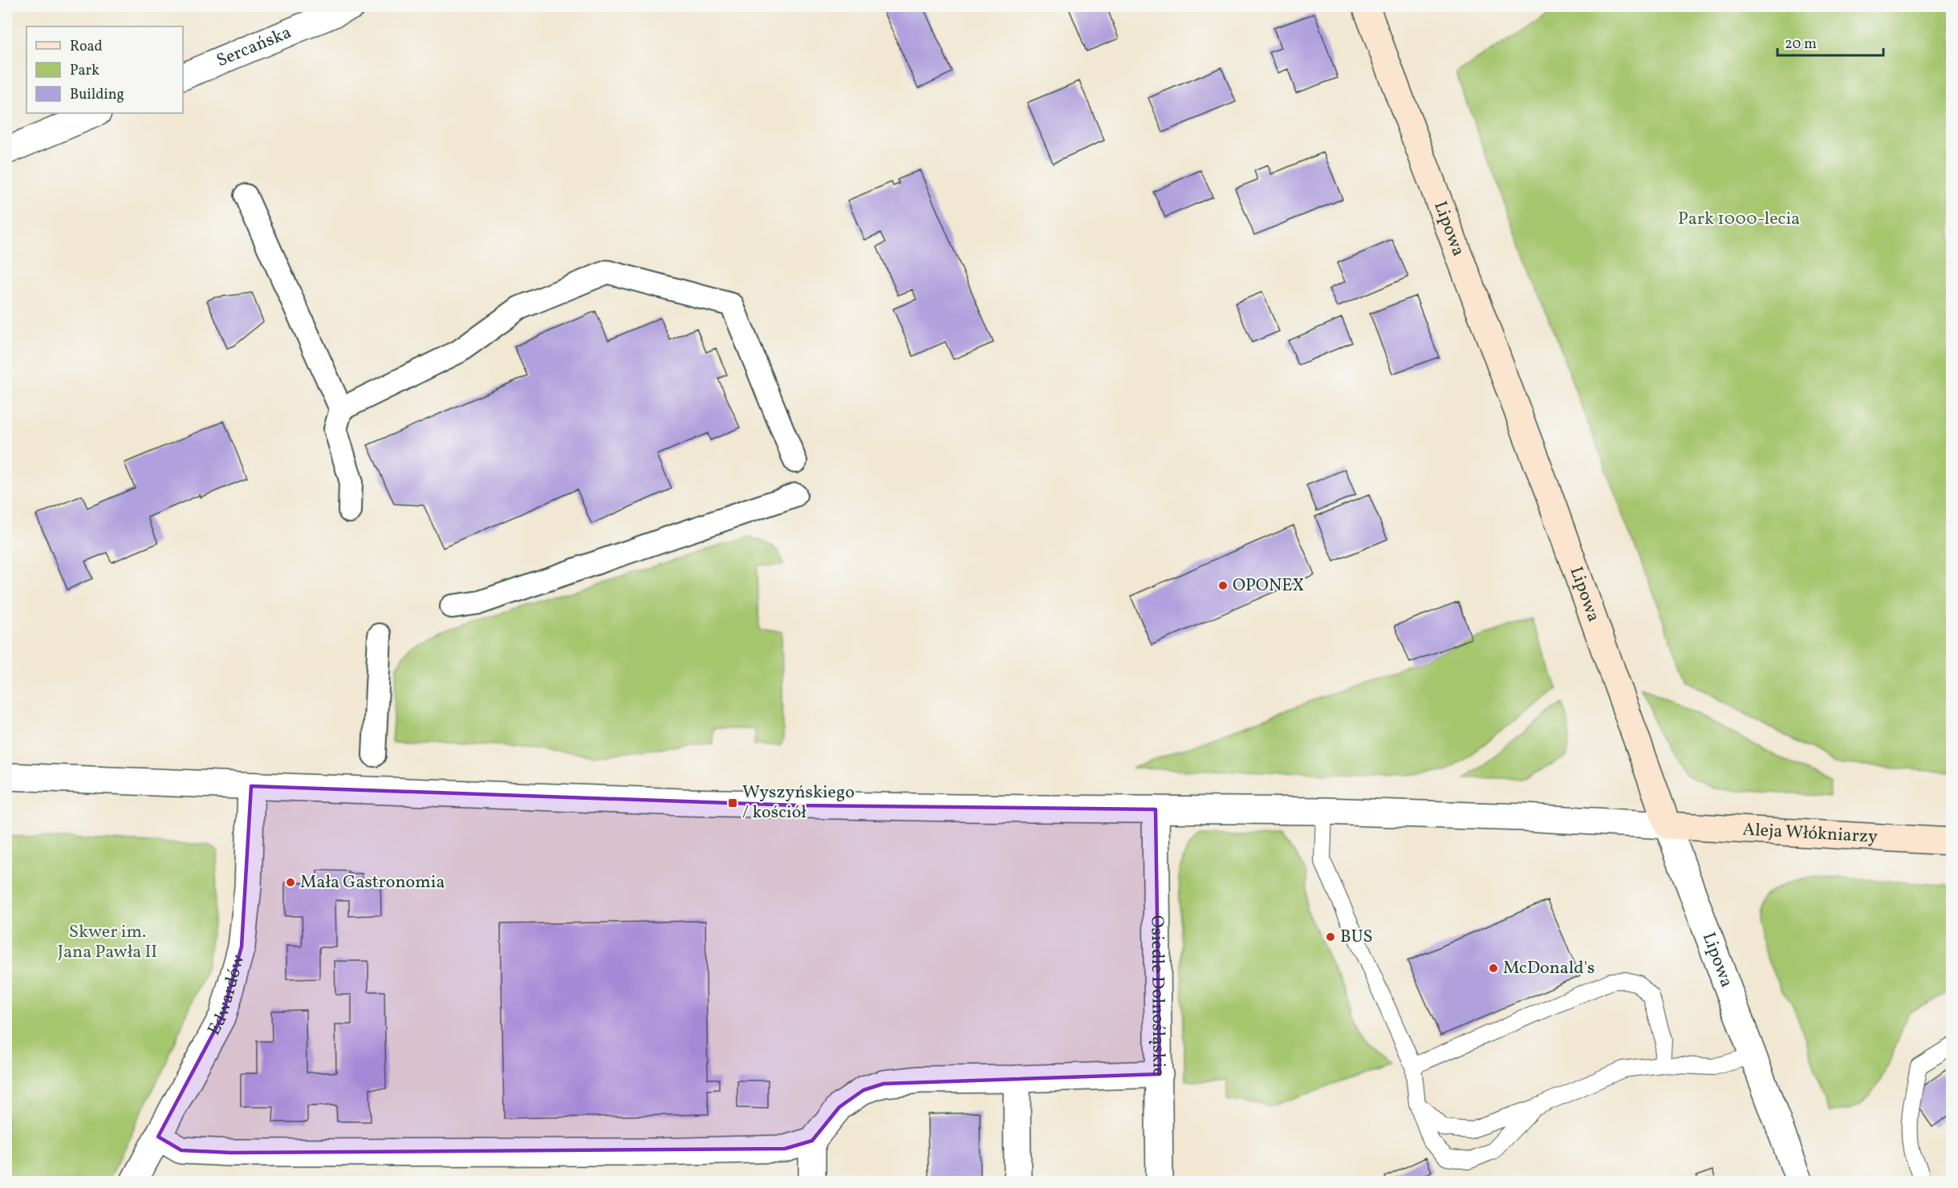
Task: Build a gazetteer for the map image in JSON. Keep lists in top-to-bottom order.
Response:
{
  "streets": {
    "main road": ["Lipowa", "Aleja Włókniarzy"],
    "street": ["Sercańska", "Edwardów", "Osiedle Dolnośląskie"]
  },
  "crossings": [
    ["Lipowa", "Aleja Włókniarzy"]
  ],
  "parks": ["Park 1000-lecia", "Skwer im. Jana Pawła II"],
  "places": {
    "other": [
      "OPONEX",
      "Mała Gastronomia",
      "BUS",
      "McDonald's"
    ],
    "transit": ["Wyszyńskiego / kościół"]
  },
  "legend": ["Road", "Park", "Building"],
  "scale_bar": "20 m"
}
